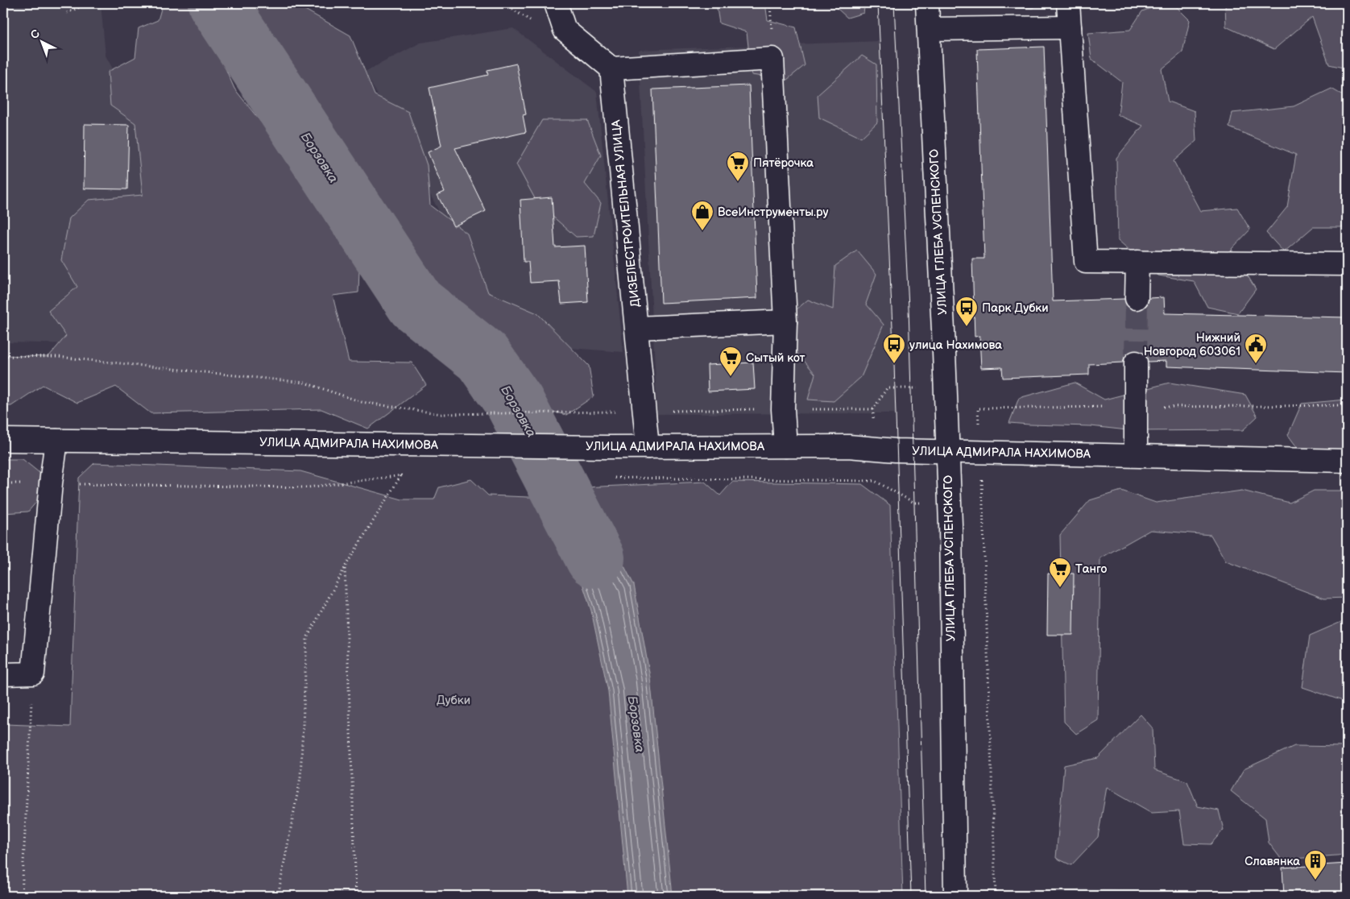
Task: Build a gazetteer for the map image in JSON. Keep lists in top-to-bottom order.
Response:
{
  "streets": {
    "street": ["ДИЗЕЛЕСТРОИТЕЛЬНАЯ УЛИЦА", "УЛИЦА ГЛЕБА УСПЕНСКОГО", "УЛИЦА АДМИРАЛА НАХИМОВА"]
  },
  "crossings": [
    ["ДИЗЕЛЕСТРОИТЕЛЬНАЯ УЛИЦА", "УЛИЦА АДМИРАЛА НАХИМОВА"],
    ["УЛИЦА ГЛЕБА УСПЕНСКОГО", "УЛИЦА АДМИРАЛА НАХИМОВА"]
  ],
  "water": ["Борзовка"],
  "parks": ["Дубки"],
  "places": {
    "supermarket": ["Пятёрочка", "Сытый кот", "Танго"],
    "shop": ["ВсеИнструменты.ру"],
    "bus stop": ["Парк Дубки", "улица Нахимова"],
    "public building": ["Нижний Новгород 603061"],
    "building": ["Славянка"]
  },
  "north": "top left"
}
